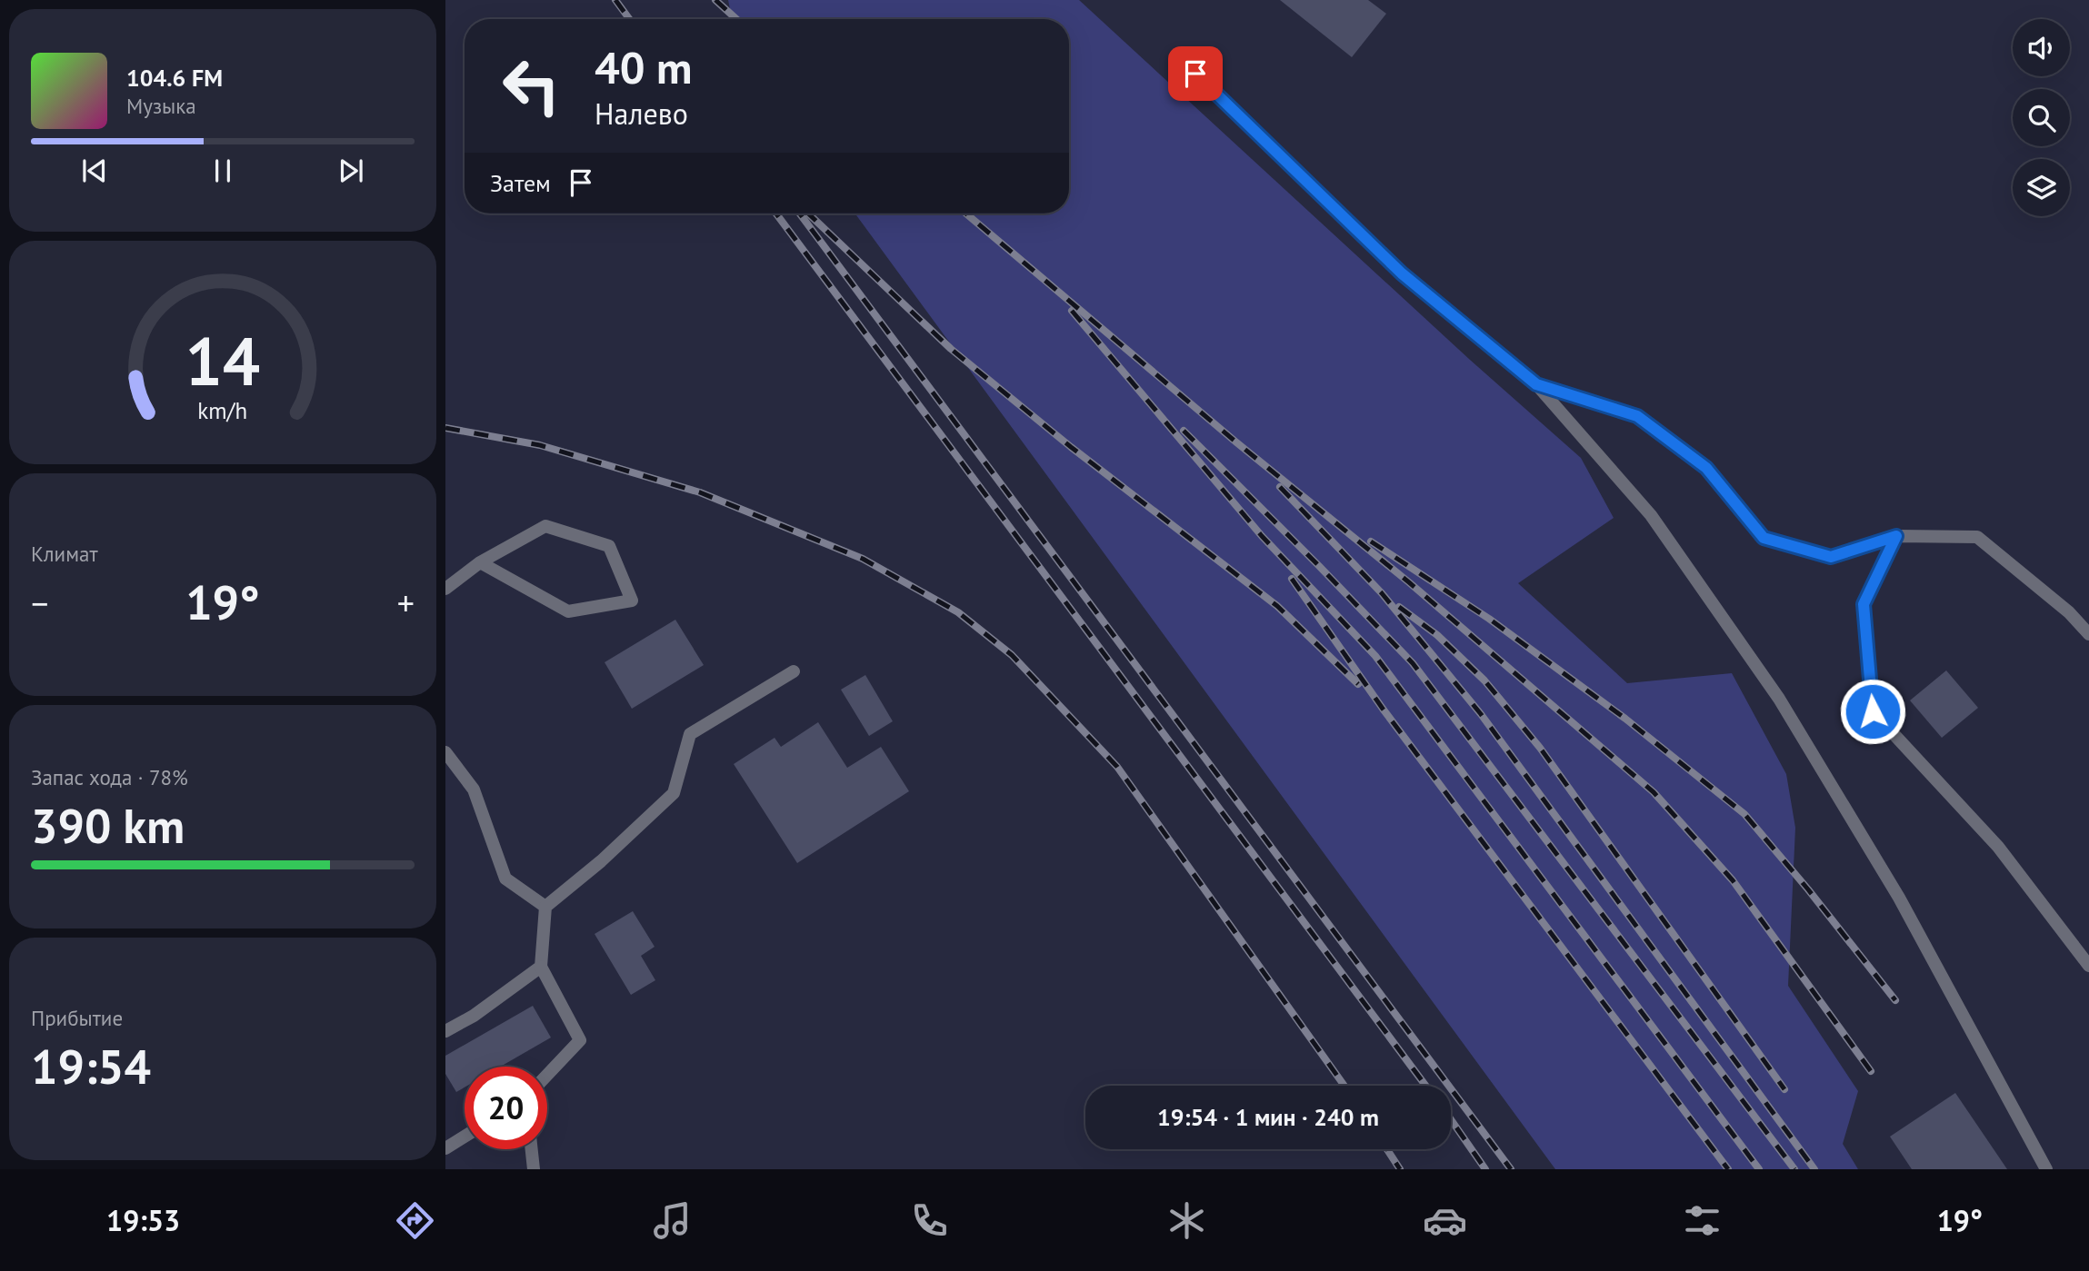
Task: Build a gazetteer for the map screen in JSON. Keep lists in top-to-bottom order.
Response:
{
  "page": {
    "turn": ["40 m", "Налево"],
    "song": ["104.6 FM", "Музыка"],
    "then": "Затем",
    "tile": [
      "Климат",
      ["Запас хода · 78%", "390 km"],
      ["Прибытие", "19:54"]
    ],
    "heat": ["−", "19°", "+"],
    "limit": "20",
    "trip": "19:54 · 1 мин · 240 m",
    "tabs": ["19:53", "19°"],
    "gauge": ["14", "km/h"]
  }
}
